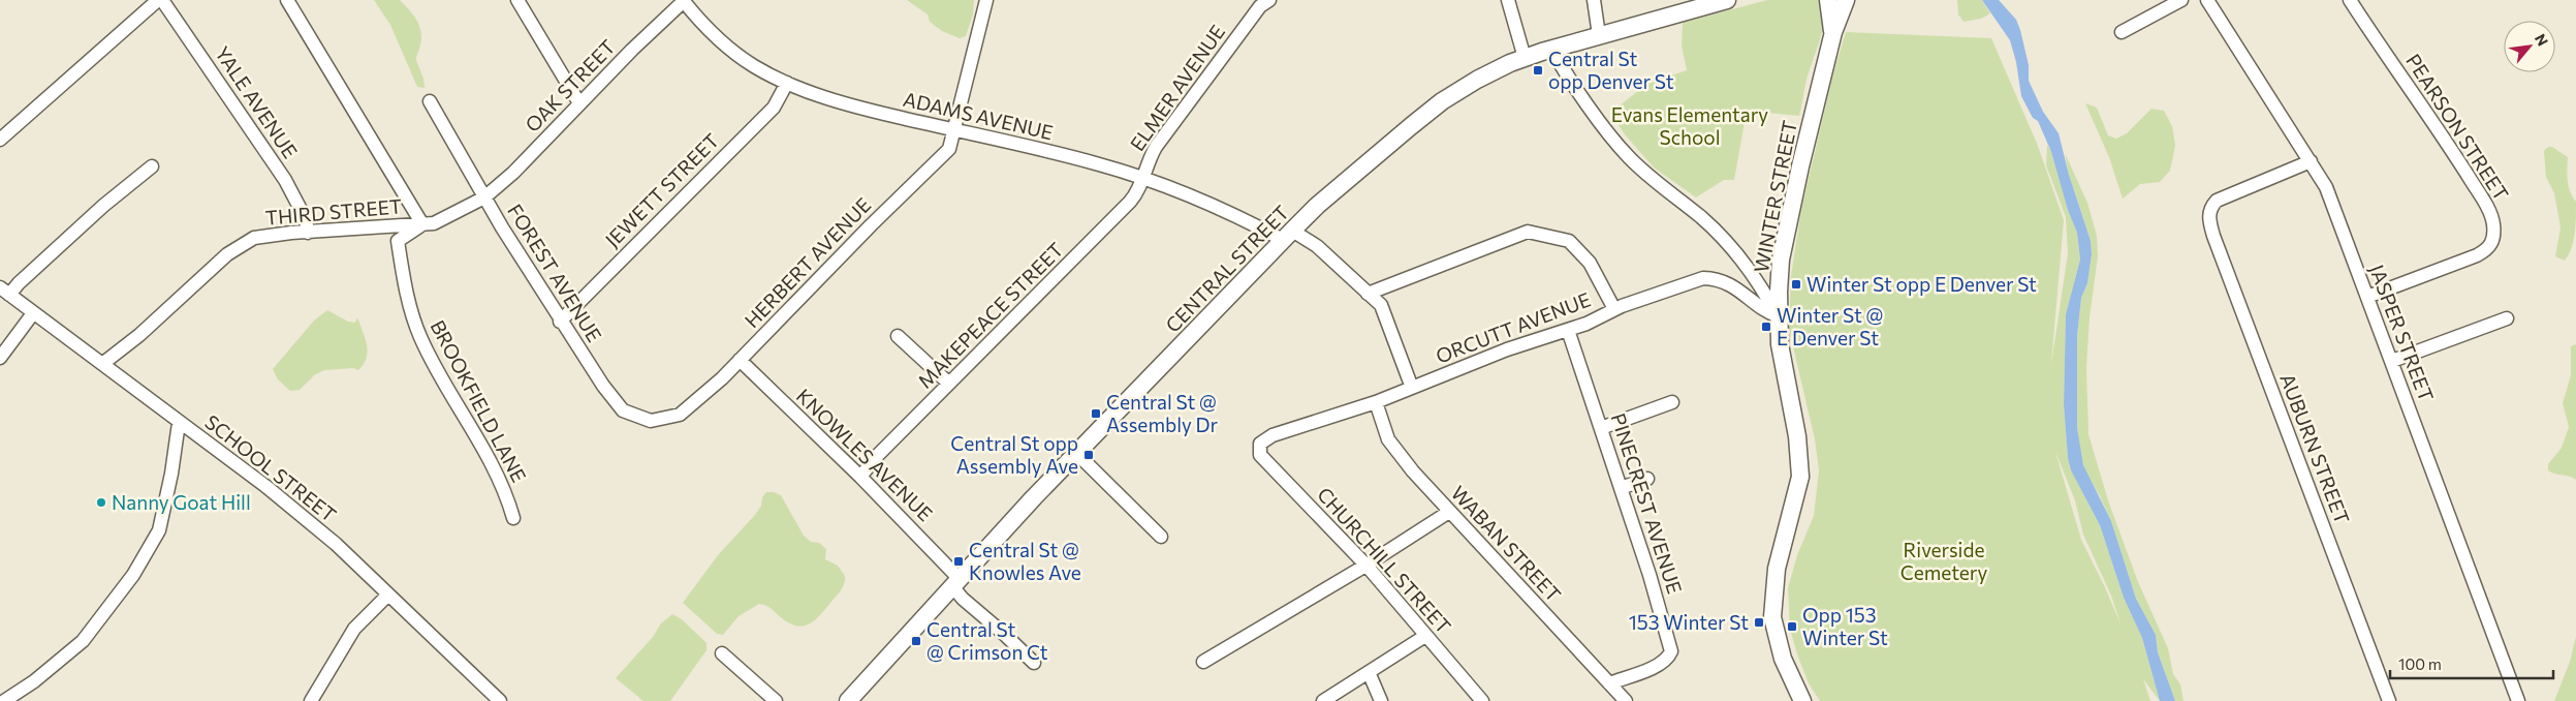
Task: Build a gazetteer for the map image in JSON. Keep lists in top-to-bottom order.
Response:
{
  "streets": {
    "main road": ["WINTER STREET", "CENTRAL STREET"],
    "street": [
      "OAK STREET",
      "ELMER AVENUE",
      "YALE AVENUE",
      "ADAMS AVENUE",
      "PEARSON STREET",
      "JEWETT STREET",
      "THIRD STREET",
      "HERBERT AVENUE",
      "FOREST AVENUE",
      "MAKEPEACE STREET",
      "ORCUTT AVENUE",
      "JASPER STREET",
      "BROOKFIELD LANE",
      "AUBURN STREET",
      "KNOWLES AVENUE",
      "SCHOOL STREET",
      "PINECREST AVENUE",
      "WABAN STREET",
      "CHURCHILL STREET"
    ]
  },
  "crossings": [
    ["OAK STREET", "ADAMS AVENUE"],
    ["OAK STREET", "THIRD STREET"],
    ["OAK STREET", "FOREST AVENUE"],
    ["ELMER AVENUE", "ADAMS AVENUE"],
    ["ELMER AVENUE", "MAKEPEACE STREET"],
    ["YALE AVENUE", "THIRD STREET"],
    ["ADAMS AVENUE", "JEWETT STREET"],
    ["ADAMS AVENUE", "HERBERT AVENUE"],
    ["ADAMS AVENUE", "CENTRAL STREET"],
    ["ADAMS AVENUE", "MAKEPEACE STREET"],
    ["ADAMS AVENUE", "ORCUTT AVENUE"],
    ["PEARSON STREET", "JASPER STREET"],
    ["JEWETT STREET", "FOREST AVENUE"],
    ["WINTER STREET", "ORCUTT AVENUE"],
    ["THIRD STREET", "FOREST AVENUE"],
    ["THIRD STREET", "BROOKFIELD LANE"],
    ["THIRD STREET", "SCHOOL STREET"],
    ["HERBERT AVENUE", "FOREST AVENUE"],
    ["HERBERT AVENUE", "KNOWLES AVENUE"],
    ["CENTRAL STREET", "KNOWLES AVENUE"],
    ["MAKEPEACE STREET", "KNOWLES AVENUE"],
    ["ORCUTT AVENUE", "PINECREST AVENUE"],
    ["ORCUTT AVENUE", "WABAN STREET"],
    ["ORCUTT AVENUE", "CHURCHILL STREET"],
    ["JASPER STREET", "AUBURN STREET"],
    ["PINECREST AVENUE", "WABAN STREET"]
  ],
  "parks": ["Evans Elementary School", "Riverside Cemetery"],
  "places": {
    "transit": [
      "Central St opp Denver St",
      "Winter St opp E Denver St",
      "Winter St @ E Denver St",
      "Central St @ Assembly Dr",
      "Central St opp Assembly Ave",
      "Central St @ Knowles Ave",
      "153 Winter St",
      "Opp 153 Winter St",
      "Central St @ Crimson Ct"
    ],
    "other": ["Nanny Goat Hill"]
  },
  "scale_bar": "100 m",
  "north": "top right"
}
